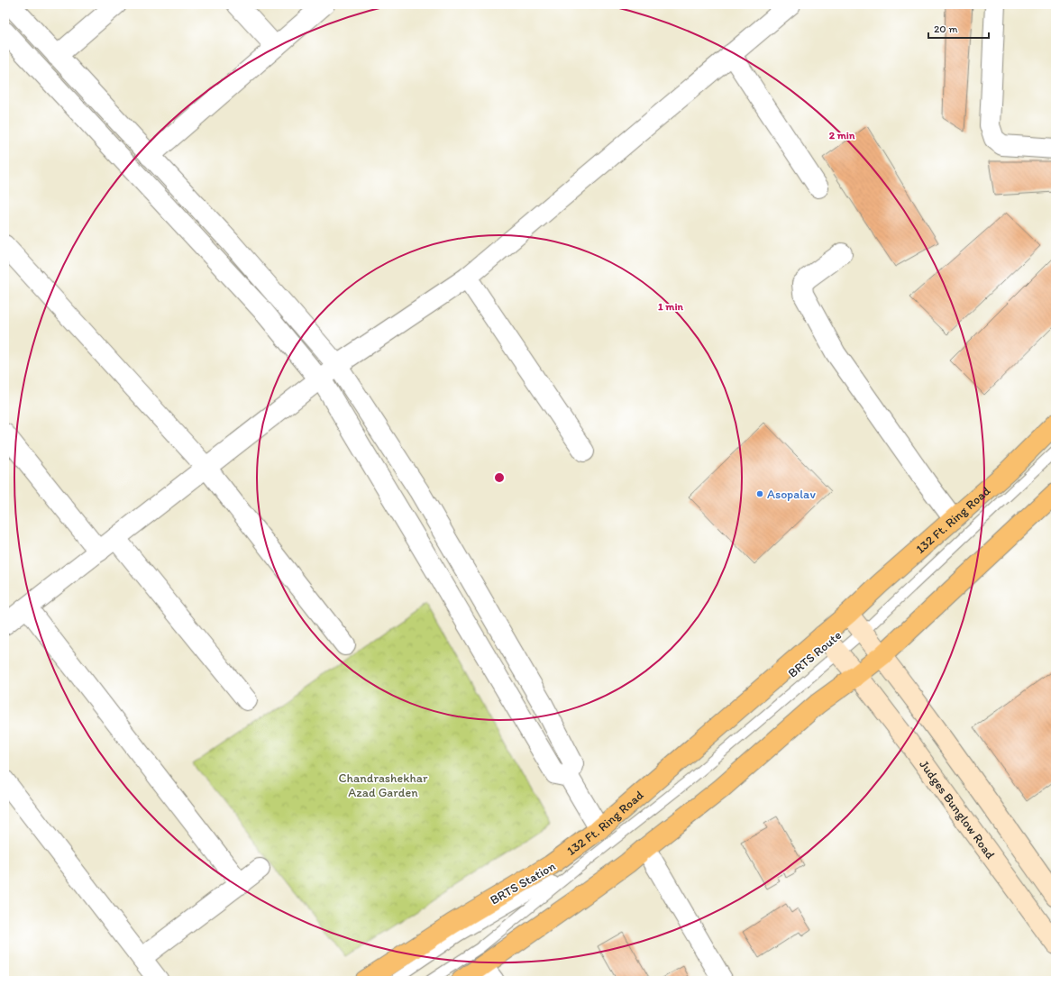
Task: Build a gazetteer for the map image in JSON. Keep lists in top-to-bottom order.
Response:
{
  "streets": {
    "main road": ["132 Ft. Ring Road", "Judges Bunglow Road"],
    "lane": ["BRTS Route", "BRTS Station"]
  },
  "crossings": [
    ["132 Ft. Ring Road", "Judges Bunglow Road"],
    ["BRTS Route", "Judges Bunglow Road"],
    ["BRTS Route", "BRTS Station"]
  ],
  "parks": ["Chandrashekhar Azad Garden"],
  "places": ["Asopalav"],
  "scale_bar": "20 m",
  "rings": ["2 min", "1 min"]
}
